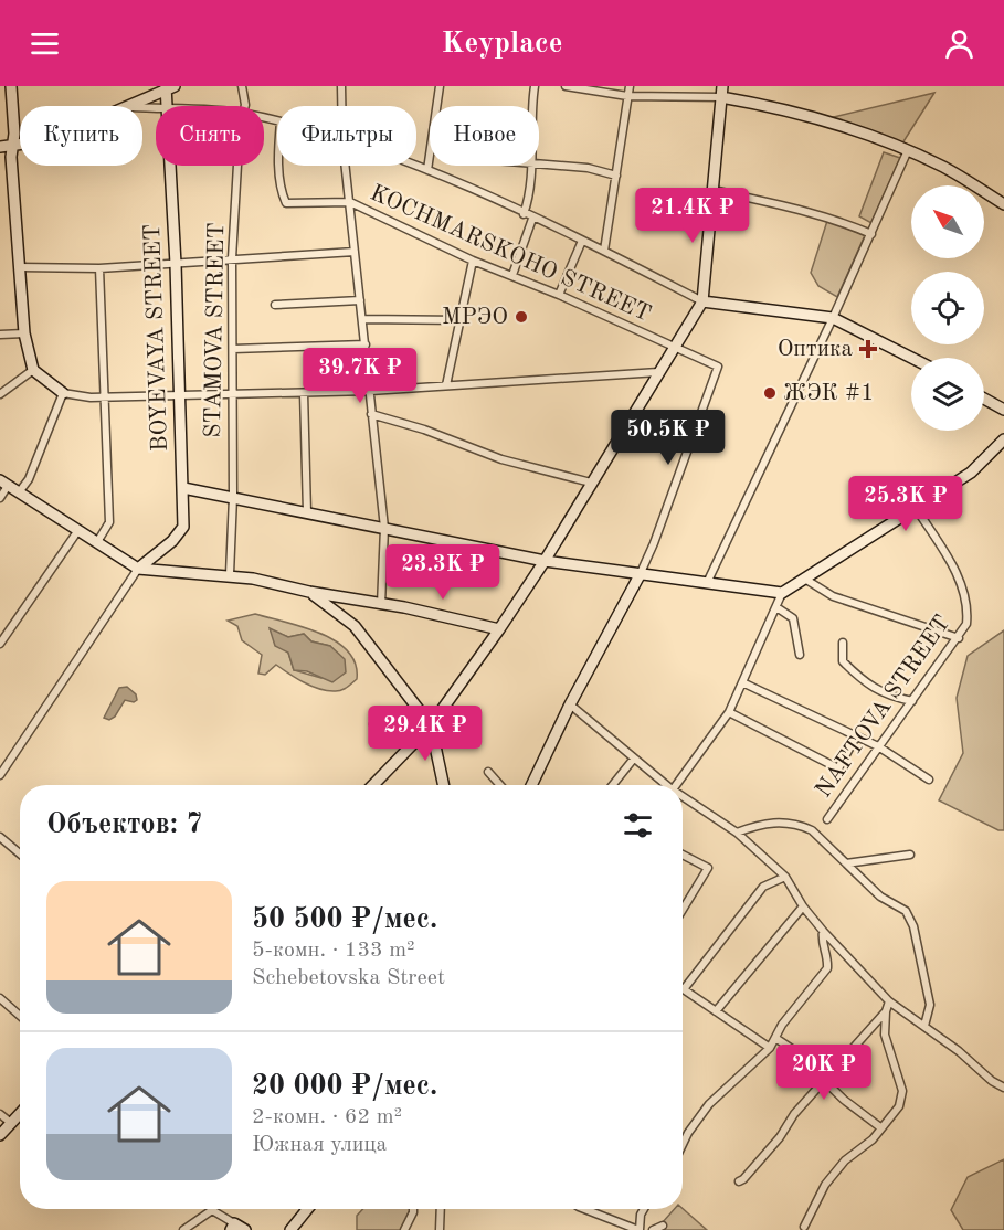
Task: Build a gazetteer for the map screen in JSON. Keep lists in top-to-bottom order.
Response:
{
  "streets": {
    "main road": ["BOYEVAYA STREET"],
    "street": ["KOCHMARSKOHO STREET", "STAMOVA STREET", "NAFTOVA STREET"]
  },
  "places": {
    "other": ["МРЭО", "ЖЭК #1"],
    "health": ["Оптика"]
  },
  "north": "top left",
  "page": {
    "header": "Keyplace",
    "chip": [
      "Купить",
      "Снять",
      "Фильтры",
      "Новое"
    ],
    "price": [
      "21.4K ₽",
      "39.7K ₽",
      "50.5K ₽",
      "25.3K ₽",
      "23.3K ₽",
      "29.4K ₽",
      "20K ₽"
    ],
    "heading": "Объектов: 7",
    "list": [
      {
        "name": "50 500 ₽/мес.",
        "note": "5-комн. · 133 m² · Schebetovska Street"
      },
      {
        "name": "20 000 ₽/мес.",
        "note": "2-комн. · 62 m² · Южная улица"
      }
    ]
  }
}
